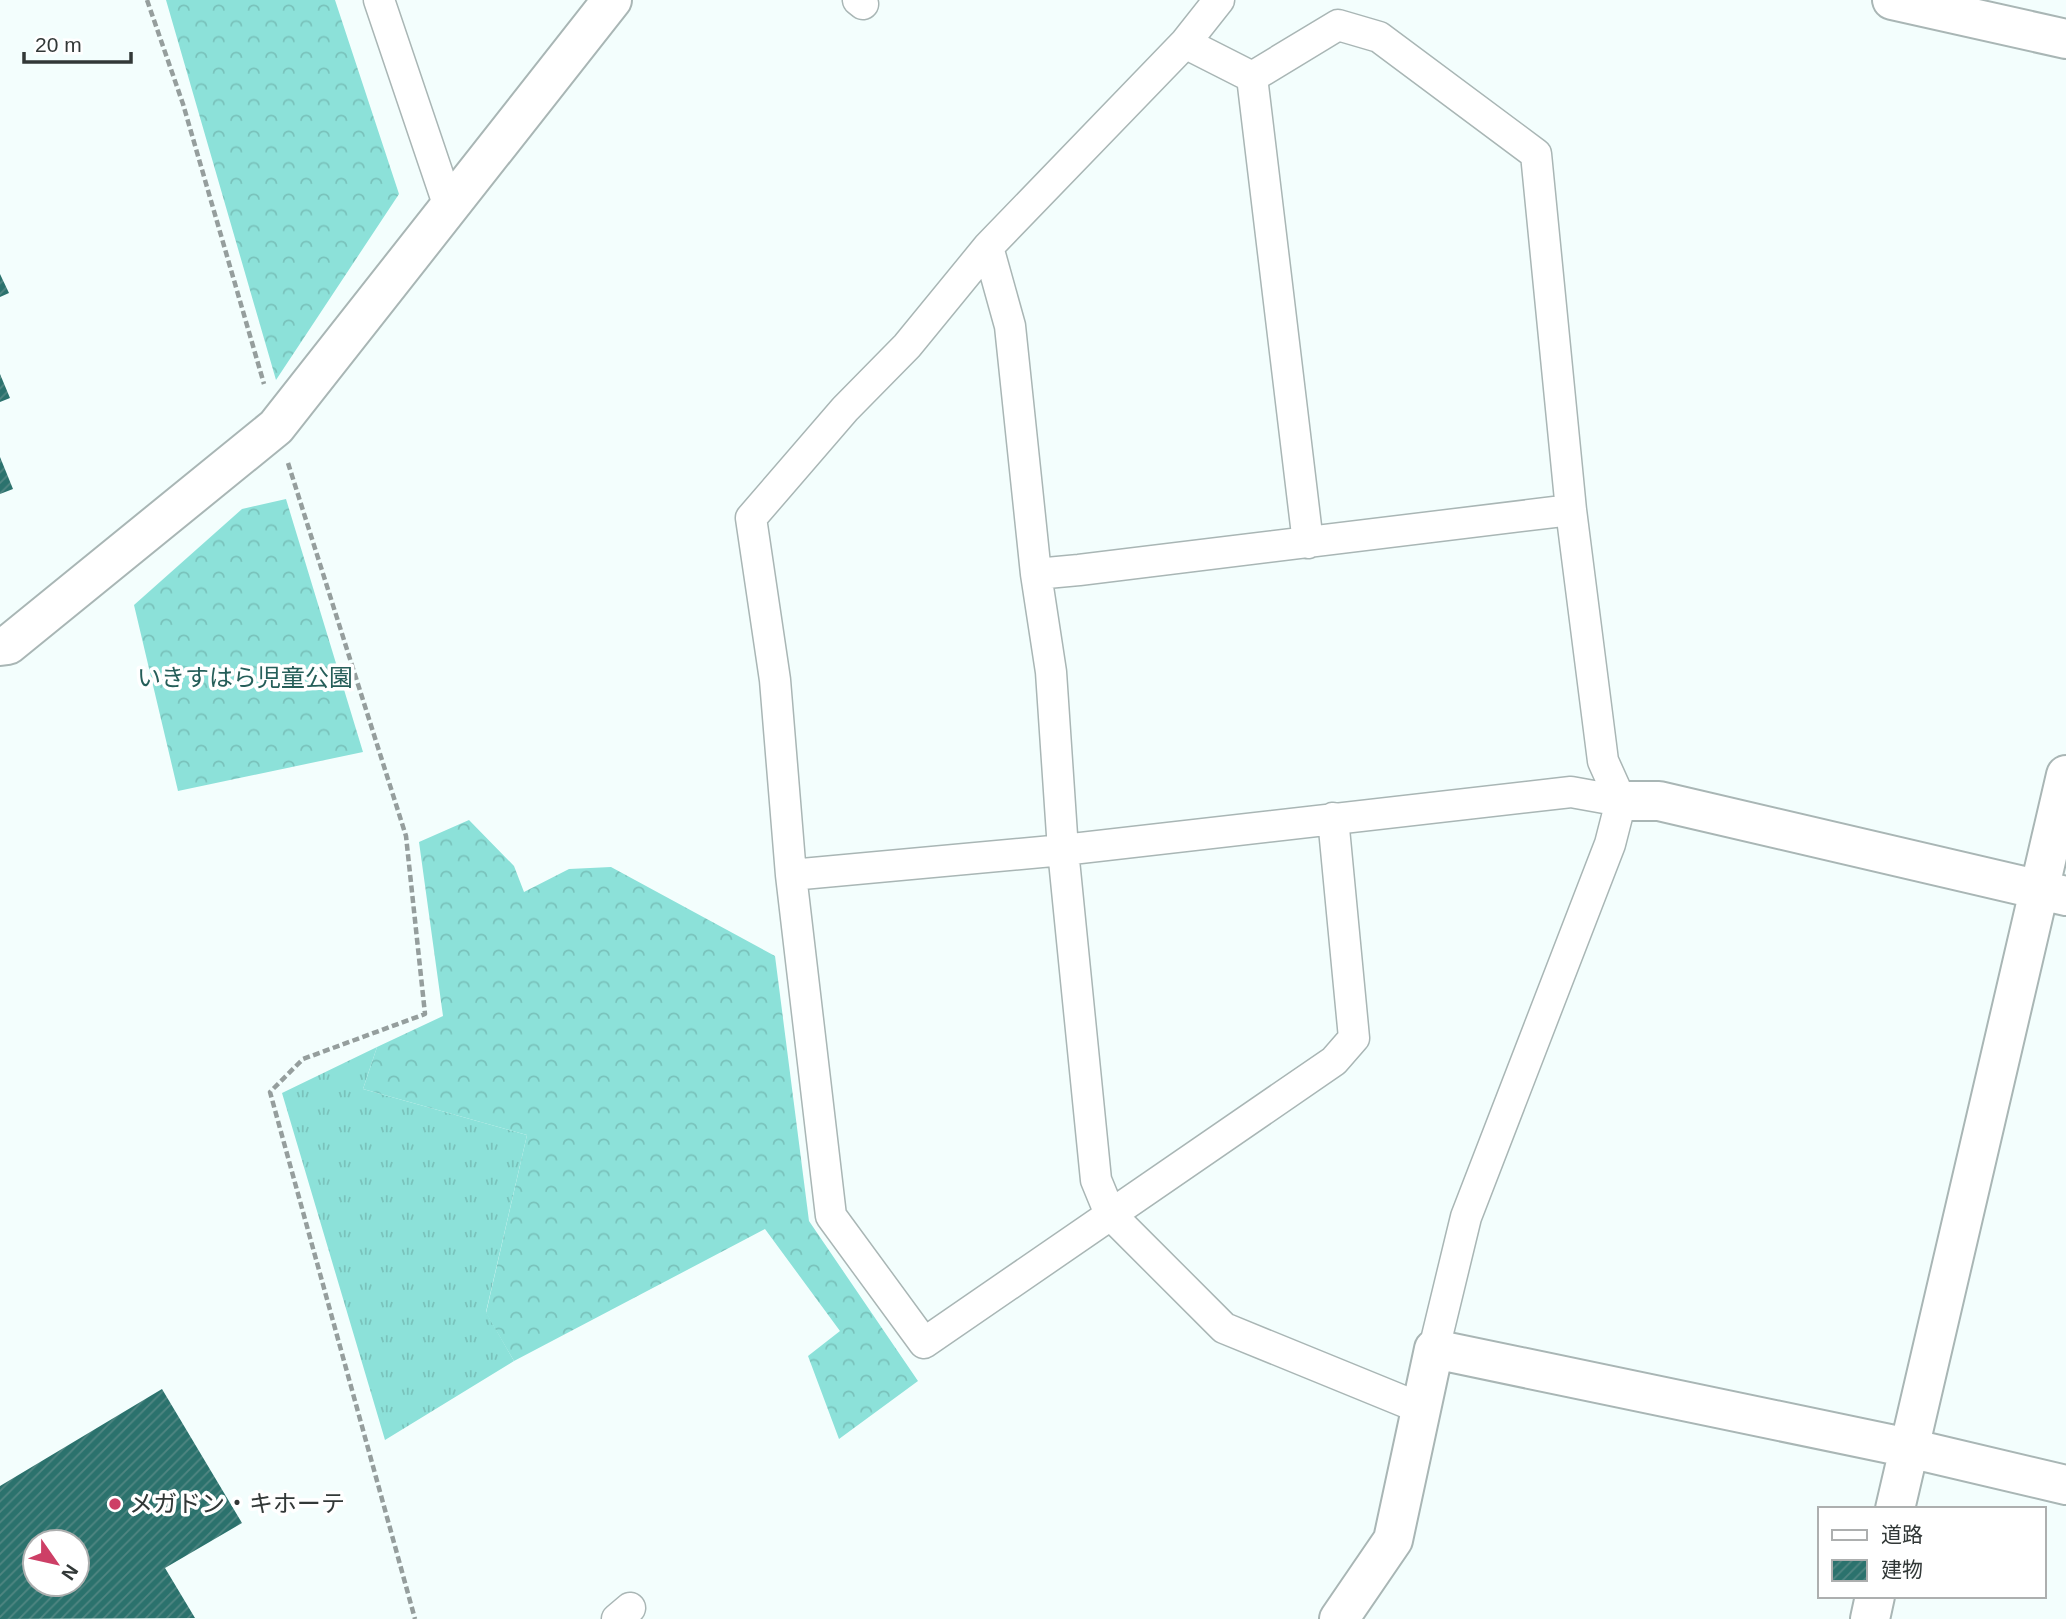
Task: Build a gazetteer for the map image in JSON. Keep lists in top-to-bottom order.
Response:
{
  "parks": ["いきすはら児童公園"],
  "places": ["メガドン・キホーテ"],
  "legend": ["道路", "建物"],
  "scale_bar": "20 m",
  "north": "bottom right"
}
